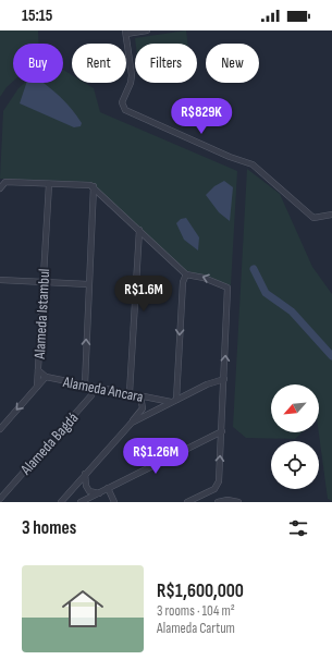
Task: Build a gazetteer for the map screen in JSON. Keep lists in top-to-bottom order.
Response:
{
  "streets": {
    "street": ["Alameda Istambul", "Alameda Ancara", "Alameda Bagdá"]
  },
  "crossings": [
    ["Alameda Istambul", "Alameda Ancara"],
    ["Alameda Ancara", "Alameda Bagdá"]
  ],
  "north": "bottom left",
  "page": {
    "status": "15:15",
    "chip": [
      "Buy",
      "Rent",
      "Filters",
      "New"
    ],
    "price": ["R$829K", "R$1.6M", "R$1.26M"],
    "heading": "3 homes",
    "list": [
      {
        "name": "R$1,600,000",
        "note": "3 rooms · 104 m² · Alameda Cartum"
      }
    ]
  }
}
